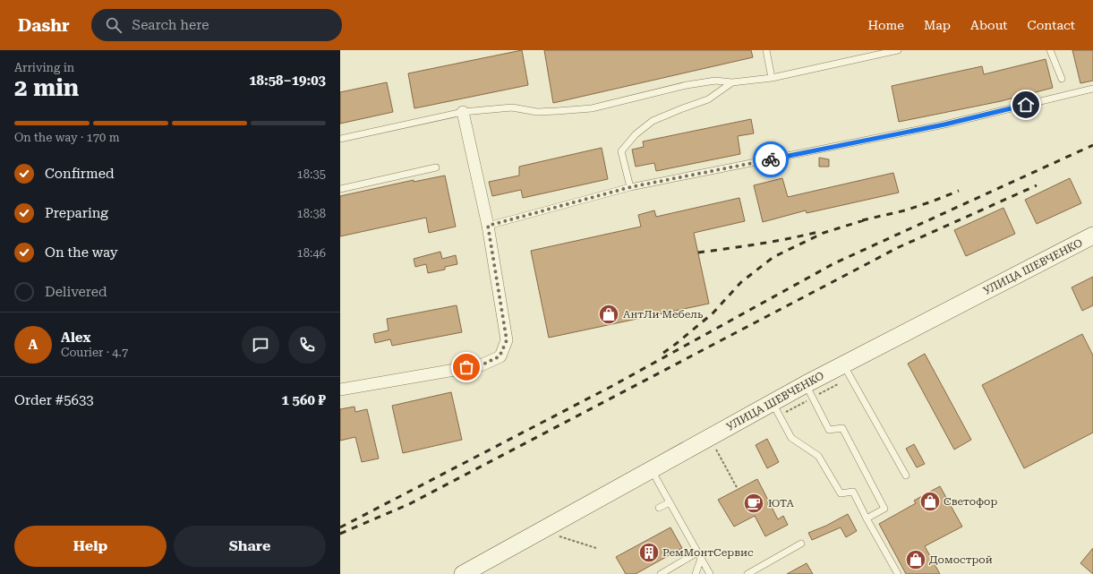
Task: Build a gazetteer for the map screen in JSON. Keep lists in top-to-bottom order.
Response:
{
  "streets": {
    "street": ["УЛИЦА ШЕВЧЕНКО"]
  },
  "places": {
    "shop": ["АнтЛи Мебель", "Светофор", "Домострой"],
    "cafe": ["ЮТА"],
    "building": ["РемМонтСервис"]
  },
  "page": {
    "header": "Dashr",
    "search": "Search here",
    "nav": [
      "Home",
      "Map",
      "About",
      "Contact"
    ],
    "heading": ["2 min", "Arriving in", "18:58–19:03"],
    "panel": [
      "Alex",
      "Courier · 4.7",
      "Order #5633",
      "1 560 ₽"
    ],
    "bar": "On the way · 170 m",
    "list": [
      ["Confirmed", "18:35"],
      ["Preparing", "18:38"],
      ["On the way", "18:46"],
      "Delivered"
    ],
    "round": "A",
    "buttons": ["Help", "Share"]
  }
}
